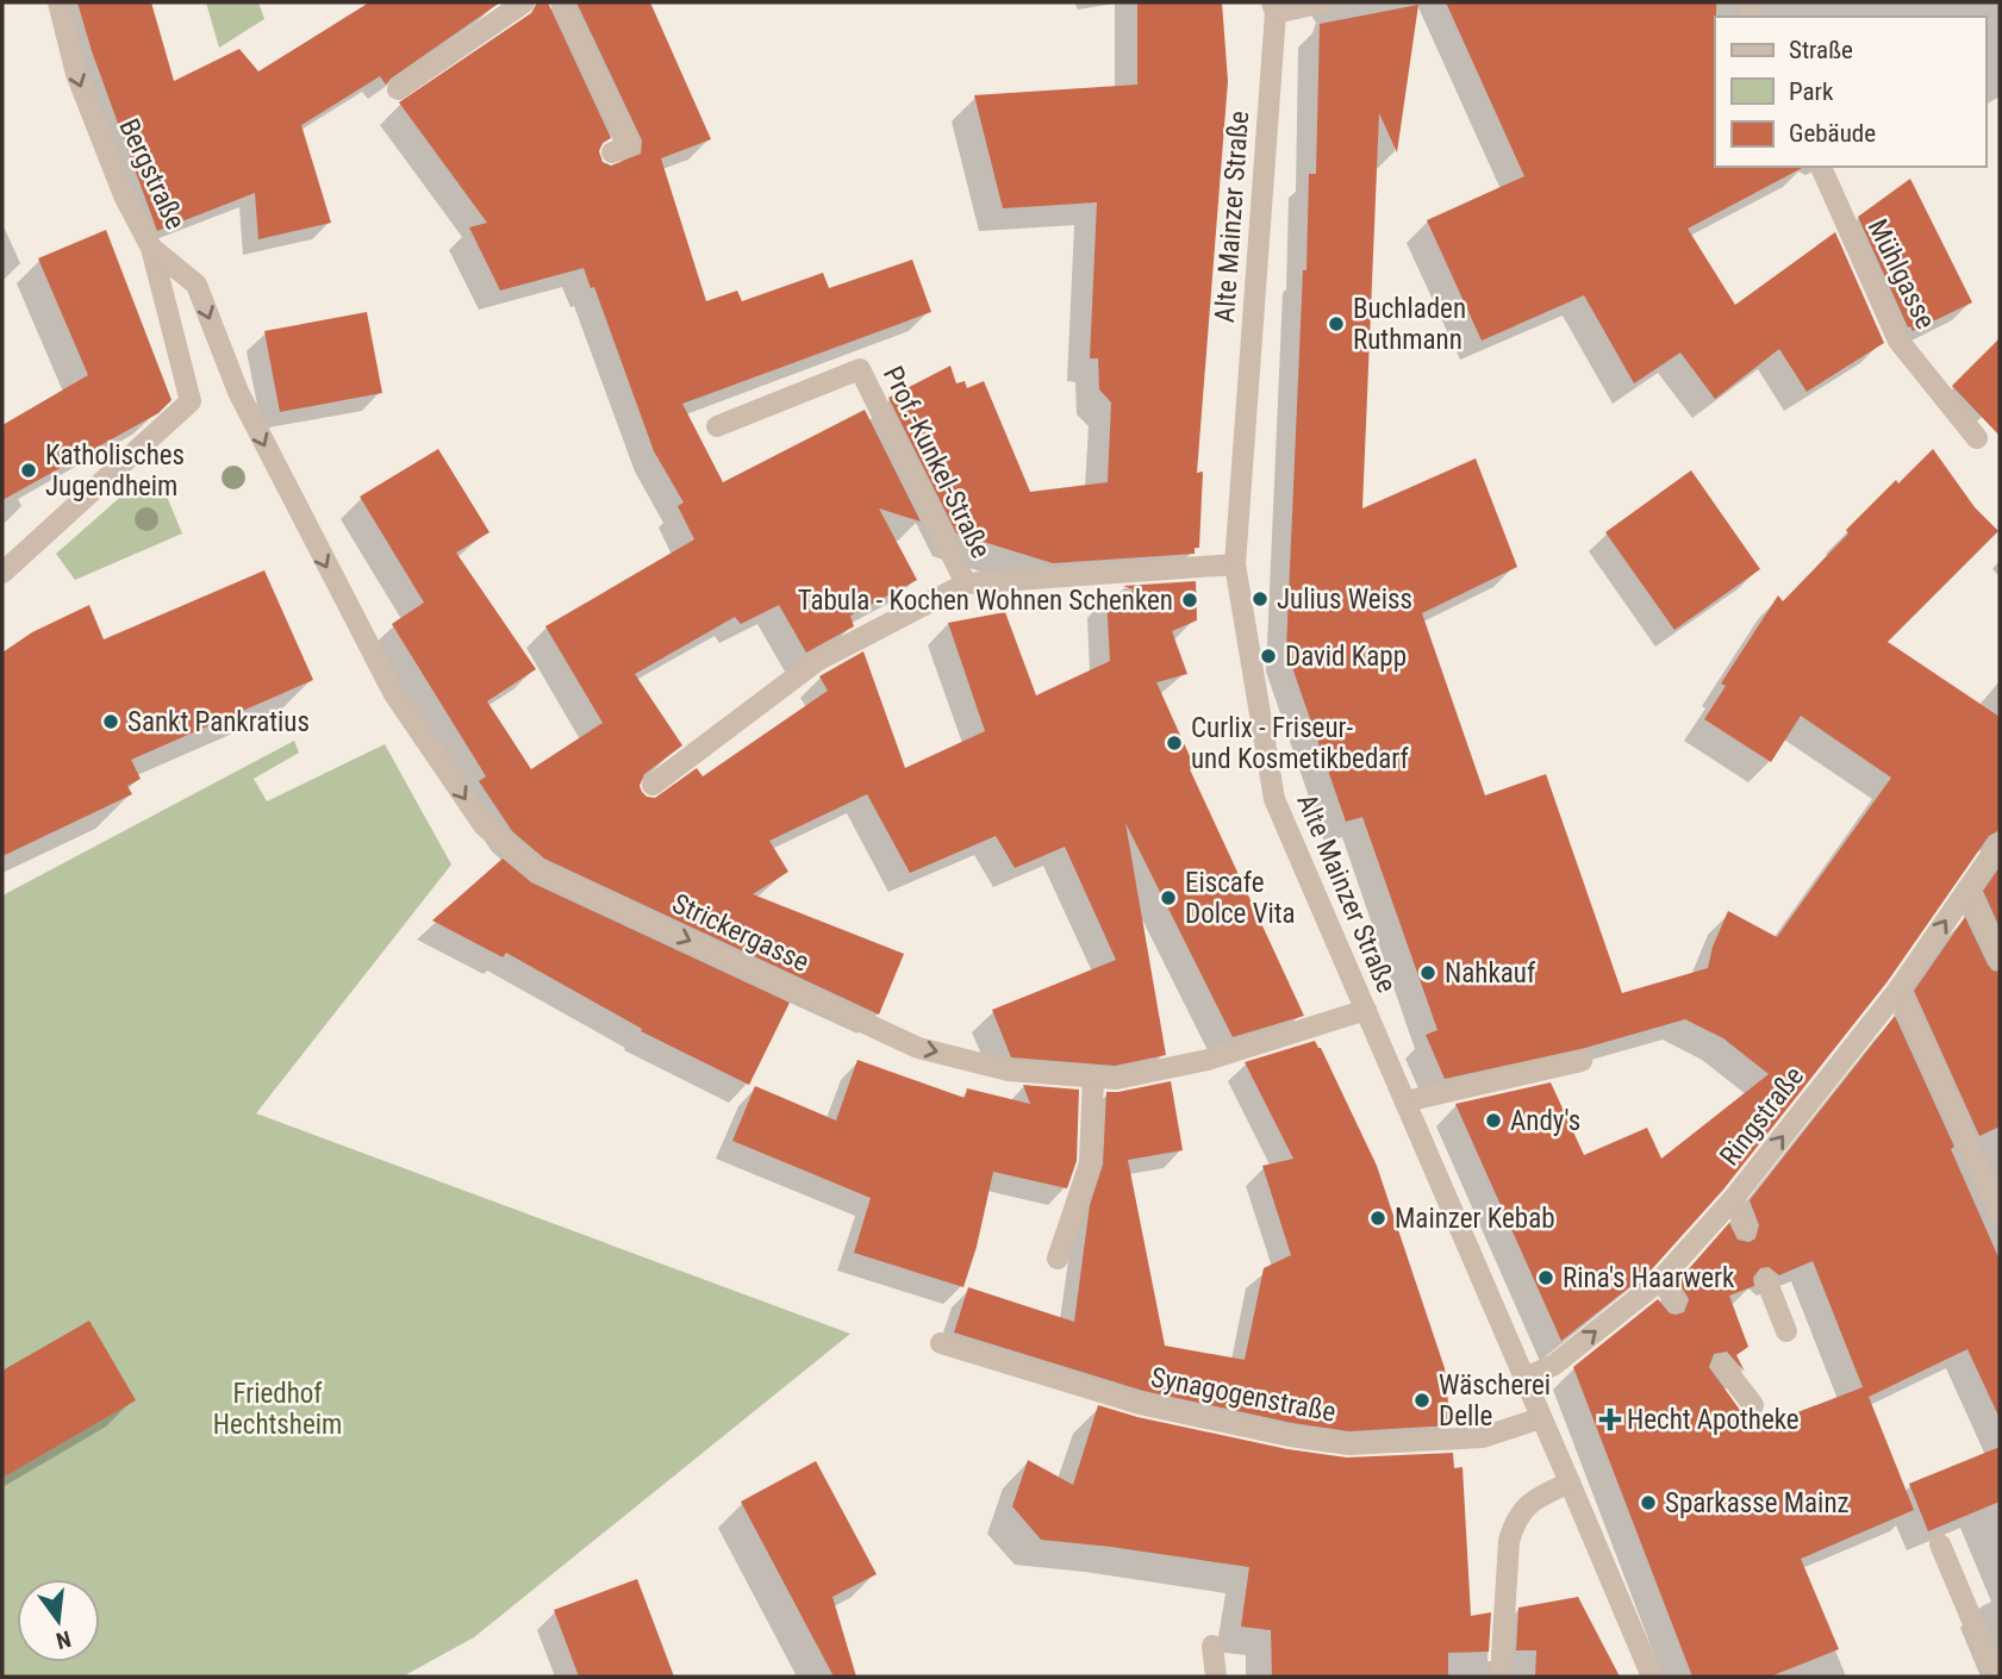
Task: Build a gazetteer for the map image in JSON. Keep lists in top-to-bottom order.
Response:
{
  "streets": {
    "street": [
      "Bergstraße",
      "Alte Mainzer Straße",
      "Mühlgasse",
      "Prof.-Kunkel-Straße",
      "Strickergasse",
      "Ringstraße",
      "Synagogenstraße"
    ]
  },
  "crossings": [
    ["Bergstraße", "Strickergasse"],
    ["Alte Mainzer Straße", "Prof.-Kunkel-Straße"],
    ["Alte Mainzer Straße", "Strickergasse"],
    ["Alte Mainzer Straße", "Ringstraße"],
    ["Alte Mainzer Straße", "Synagogenstraße"]
  ],
  "one_way": ["Bergstraße", "Strickergasse", "Ringstraße"],
  "parks": ["Friedhof Hechtsheim"],
  "places": {
    "other": [
      "Buchladen Ruthmann",
      "Katholisches Jugendheim",
      "Julius Weiss",
      "Tabula - Kochen Wohnen Schenken",
      "David Kapp",
      "Sankt Pankratius",
      "Curlix - Friseur- und Kosmetikbedarf",
      "Eiscafe Dolce Vita",
      "Nahkauf",
      "Andy's",
      "Mainzer Kebab",
      "Rina's Haarwerk",
      "Wäscherei Delle",
      "Sparkasse Mainz"
    ],
    "health": ["Hecht Apotheke"]
  },
  "legend": ["Straße", "Park", "Gebäude"],
  "north": "bottom"
}
